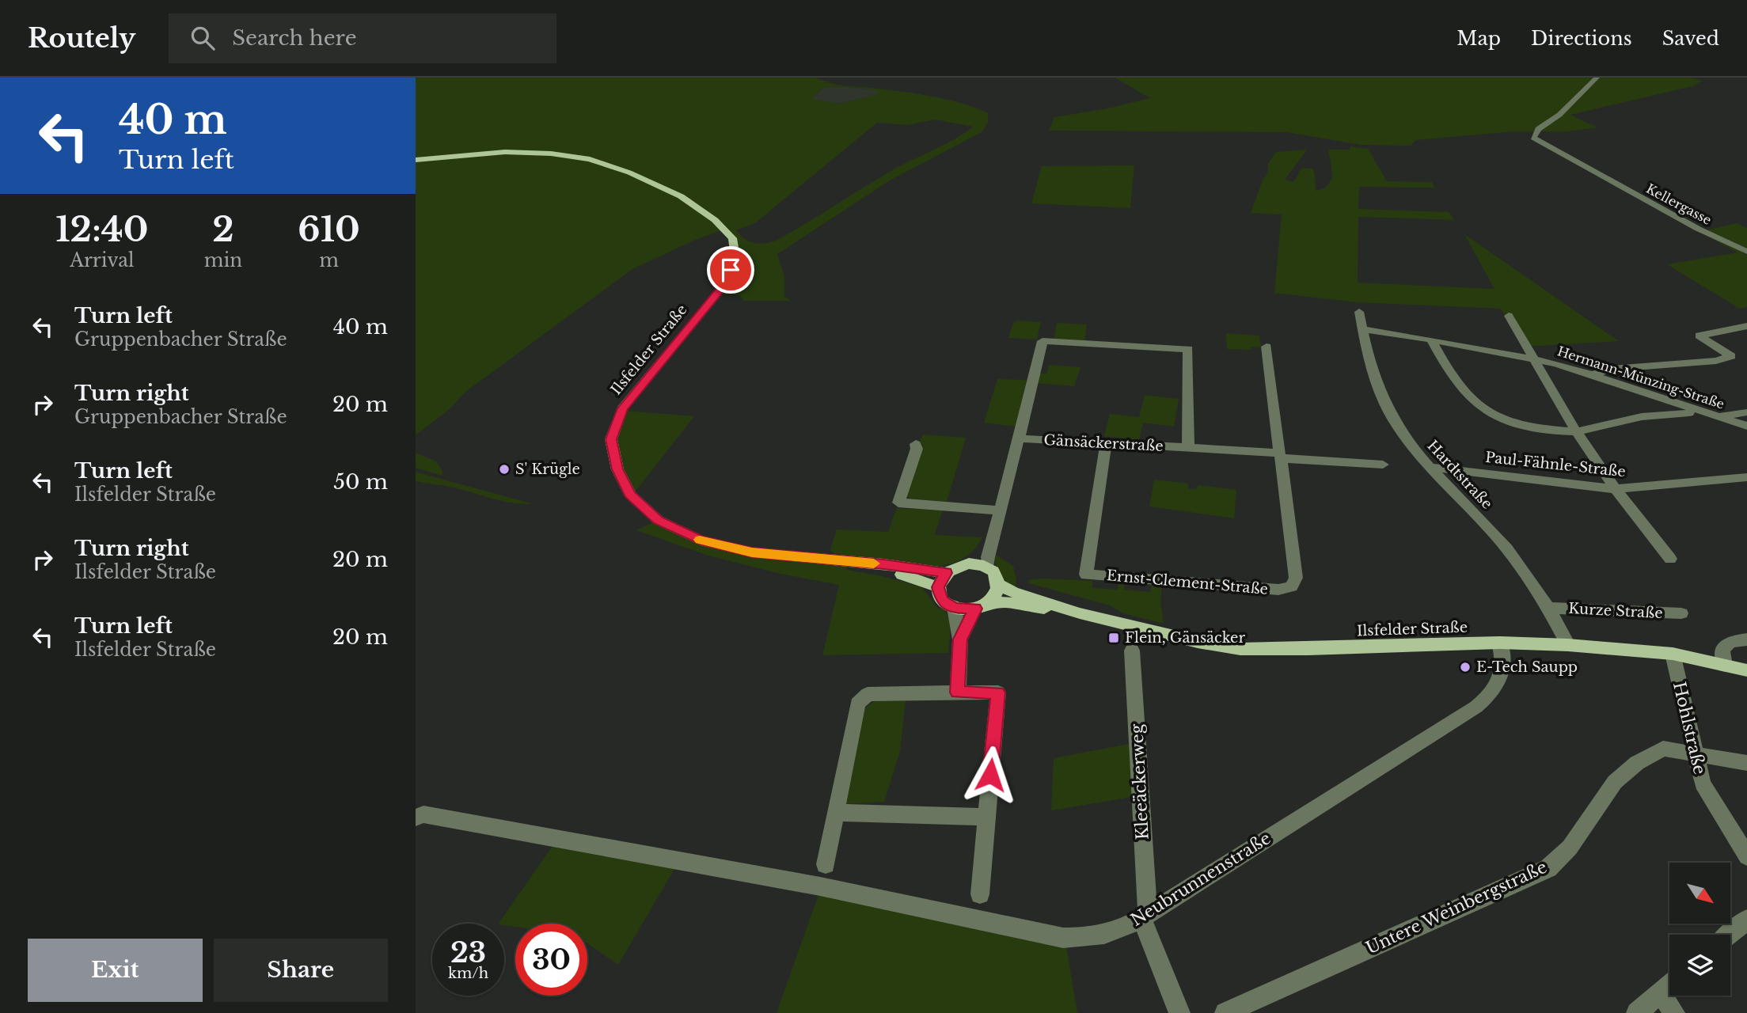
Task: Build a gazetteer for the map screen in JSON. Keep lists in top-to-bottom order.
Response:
{
  "streets": {
    "main road": ["Ilsfelder Straße"],
    "street": [
      "Kellergasse",
      "Hermann-Münzing-Straße",
      "Gänsäckerstraße",
      "Paul-Fähnle-Straße",
      "Hardtstraße",
      "Ernst-Clement-Straße",
      "Kurze Straße",
      "Hohlstraße",
      "Kleeäckerweg",
      "Neubrunnenstraße",
      "Untere Weinbergstraße"
    ]
  },
  "crossings": [
    ["Ilsfelder Straße", "Hardtstraße"],
    ["Ilsfelder Straße", "Hohlstraße"],
    ["Ilsfelder Straße", "Neubrunnenstraße"],
    ["Hermann-Münzing-Straße", "Hardtstraße"],
    ["Gänsäckerstraße", "Ernst-Clement-Straße"],
    ["Paul-Fähnle-Straße", "Hardtstraße"],
    ["Hardtstraße", "Kurze Straße"],
    ["Hohlstraße", "Untere Weinbergstraße"],
    ["Kleeäckerweg", "Neubrunnenstraße"]
  ],
  "places": {
    "other": ["S' Krügle", "E-Tech Saupp"],
    "transit": ["Flein, Gänsäcker"]
  },
  "north": "bottom right",
  "page": {
    "header": "Routely",
    "search": "Search here",
    "nav": ["Map", "Directions", "Saved"],
    "turn": ["40 m", "Turn left"],
    "eta": [
      "12:40",
      "Arrival",
      "2",
      "min",
      "610",
      "m"
    ],
    "list": [
      {
        "name": "Turn left",
        "note": "Gruppenbacher Straße",
        "value": "40 m"
      },
      {
        "name": "Turn right",
        "note": "Gruppenbacher Straße",
        "value": "20 m"
      },
      {
        "name": "Turn left",
        "note": "Ilsfelder Straße",
        "value": "50 m"
      },
      {
        "name": "Turn right",
        "note": "Ilsfelder Straße",
        "value": "20 m"
      },
      {
        "name": "Turn left",
        "note": "Ilsfelder Straße",
        "value": "20 m"
      }
    ],
    "speed": "23 km/h",
    "limit": "30",
    "buttons": ["Exit", "Share"]
  }
}
